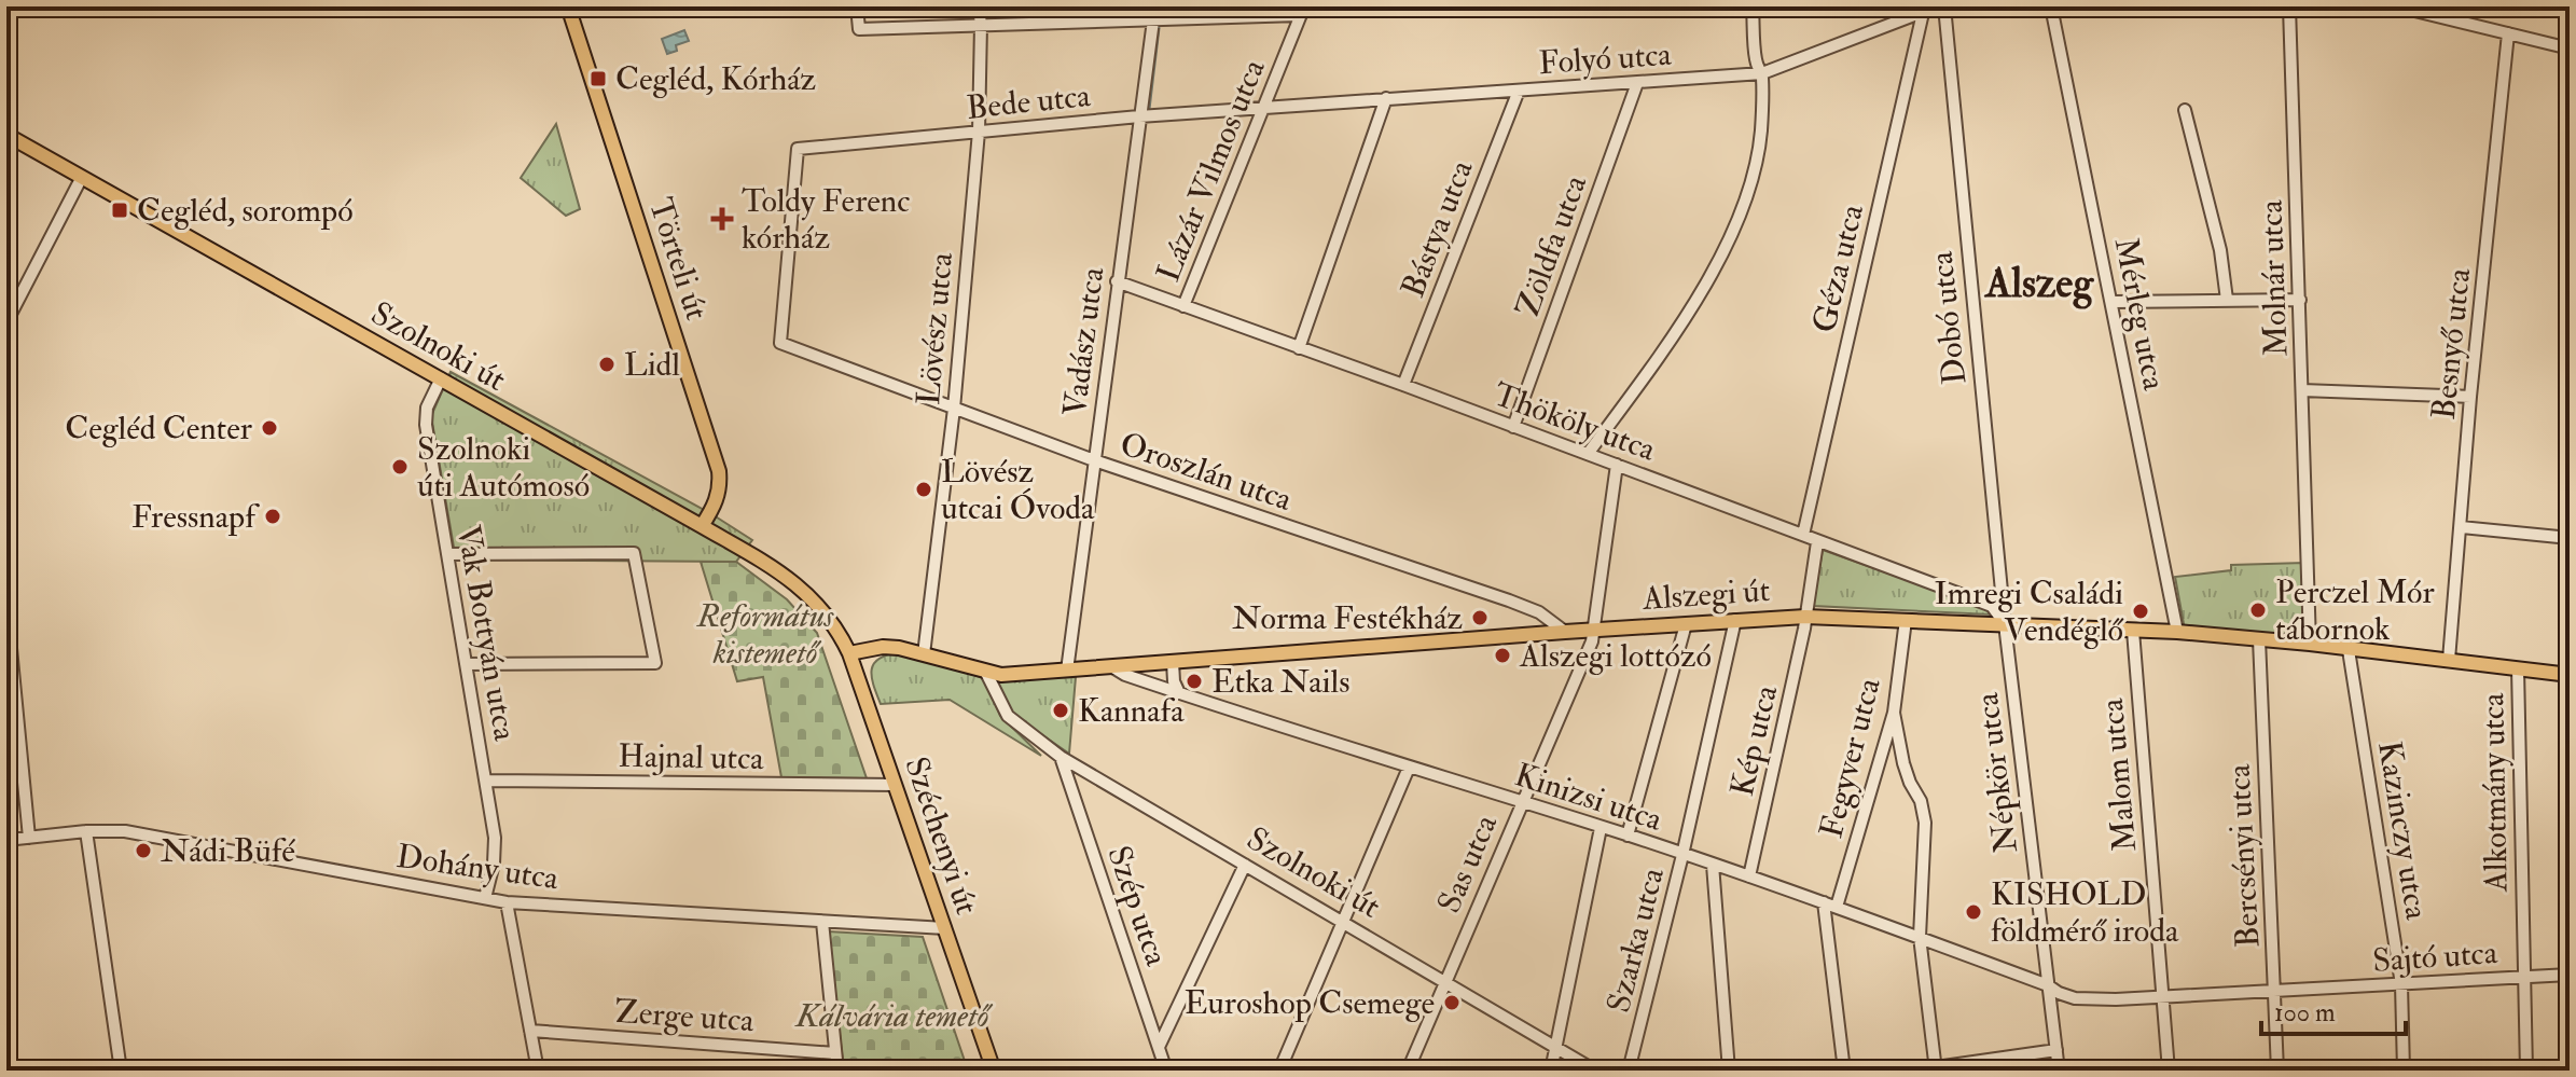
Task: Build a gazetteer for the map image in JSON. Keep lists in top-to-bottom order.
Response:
{
  "streets": {
    "main road": [
      "Törteli út",
      "Szolnoki út",
      "Alszegi út",
      "Széchenyi út"
    ],
    "street": [
      "Folyó utca",
      "Bede utca",
      "Lázár Vilmos utca",
      "Bástya utca",
      "Zöldfa utca",
      "Géza utca",
      "Molnár utca",
      "Mérleg utca",
      "Dobó utca",
      "Lövész utca",
      "Vadász utca",
      "Besnyő utca",
      "Thököly utca",
      "Oroszlán utca",
      "Vak Bottyán utca",
      "Kép utca",
      "Hajnal utca",
      "Fegyver utca",
      "Népkör utca",
      "Malom utca",
      "Alkotmány utca",
      "Kinizsi utca",
      "Kazinczy utca",
      "Bercsényi utca",
      "Sas utca",
      "Dohány utca",
      "Szép utca",
      "Szarka utca",
      "Sajtó utca",
      "Zerge utca"
    ]
  },
  "crossings": [
    ["Folyó utca", "Bede utca"],
    ["Folyó utca", "Lázár Vilmos utca"],
    ["Folyó utca", "Bástya utca"],
    ["Folyó utca", "Zöldfa utca"],
    ["Folyó utca", "Géza utca"],
    ["Bede utca", "Lázár Vilmos utca"],
    ["Bede utca", "Lövész utca"],
    ["Bede utca", "Vadász utca"],
    ["Bede utca", "Oroszlán utca"],
    ["Lázár Vilmos utca", "Thököly utca"],
    ["Bástya utca", "Thököly utca"],
    ["Zöldfa utca", "Thököly utca"],
    ["Törteli út", "Szolnoki út"],
    ["Géza utca", "Thököly utca"],
    ["Molnár utca", "Alszegi út"],
    ["Mérleg utca", "Alszegi út"],
    ["Dobó utca", "Thököly utca"],
    ["Dobó utca", "Alszegi út"],
    ["Dobó utca", "Népkör utca"],
    ["Lövész utca", "Oroszlán utca"],
    ["Lövész utca", "Alszegi út"],
    ["Vadász utca", "Thököly utca"],
    ["Vadász utca", "Oroszlán utca"],
    ["Vadász utca", "Alszegi út"],
    ["Besnyő utca", "Alszegi út"],
    ["Szolnoki út", "Alszegi út"],
    ["Szolnoki út", "Vak Bottyán utca"],
    ["Szolnoki út", "Széchenyi út"],
    ["Szolnoki út", "Sas utca"],
    ["Szolnoki út", "Szép utca"],
    ["Thököly utca", "Alszegi út"],
    ["Thököly utca", "Népkör utca"],
    ["Thököly utca", "Sas utca"],
    ["Oroszlán utca", "Alszegi út"],
    ["Alszegi út", "Kép utca"],
    ["Alszegi út", "Fegyver utca"],
    ["Alszegi út", "Népkör utca"],
    ["Alszegi út", "Malom utca"],
    ["Alszegi út", "Alkotmány utca"],
    ["Alszegi út", "Kinizsi utca"],
    ["Alszegi út", "Kazinczy utca"],
    ["Alszegi út", "Széchenyi út"],
    ["Alszegi út", "Bercsényi utca"],
    ["Alszegi út", "Sas utca"],
    ["Alszegi út", "Szarka utca"],
    ["Vak Bottyán utca", "Hajnal utca"],
    ["Vak Bottyán utca", "Dohány utca"],
    ["Kép utca", "Kinizsi utca"],
    ["Hajnal utca", "Széchenyi út"],
    ["Fegyver utca", "Kinizsi utca"],
    ["Népkör utca", "Kinizsi utca"],
    ["Népkör utca", "Sajtó utca"],
    ["Malom utca", "Sajtó utca"],
    ["Alkotmány utca", "Sajtó utca"],
    ["Kinizsi utca", "Sas utca"],
    ["Kinizsi utca", "Szarka utca"],
    ["Kinizsi utca", "Sajtó utca"],
    ["Kazinczy utca", "Sajtó utca"],
    ["Széchenyi út", "Dohány utca"],
    ["Bercsényi utca", "Sajtó utca"]
  ],
  "districts": ["Alszeg"],
  "parks": ["Református kistemető", "Kálvária temető"],
  "places": {
    "transit": ["Cegléd, Kórház", "Cegléd, sorompó"],
    "health": ["Toldy Ferenc kórház"],
    "other": [
      "Lidl",
      "Cegléd Center",
      "Szolnoki úti Autómosó",
      "Lövész utcai Óvoda",
      "Fressnapf",
      "Perczel Mór tábornok",
      "Imregi Családi Vendéglő",
      "Norma Festékház",
      "Alszegi lottózó",
      "Etka Nails",
      "Kannafa",
      "Nádi Büfé",
      "KISHOLD földmérő iroda",
      "Euroshop Csemege"
    ]
  },
  "scale_bar": "100 m"
}
